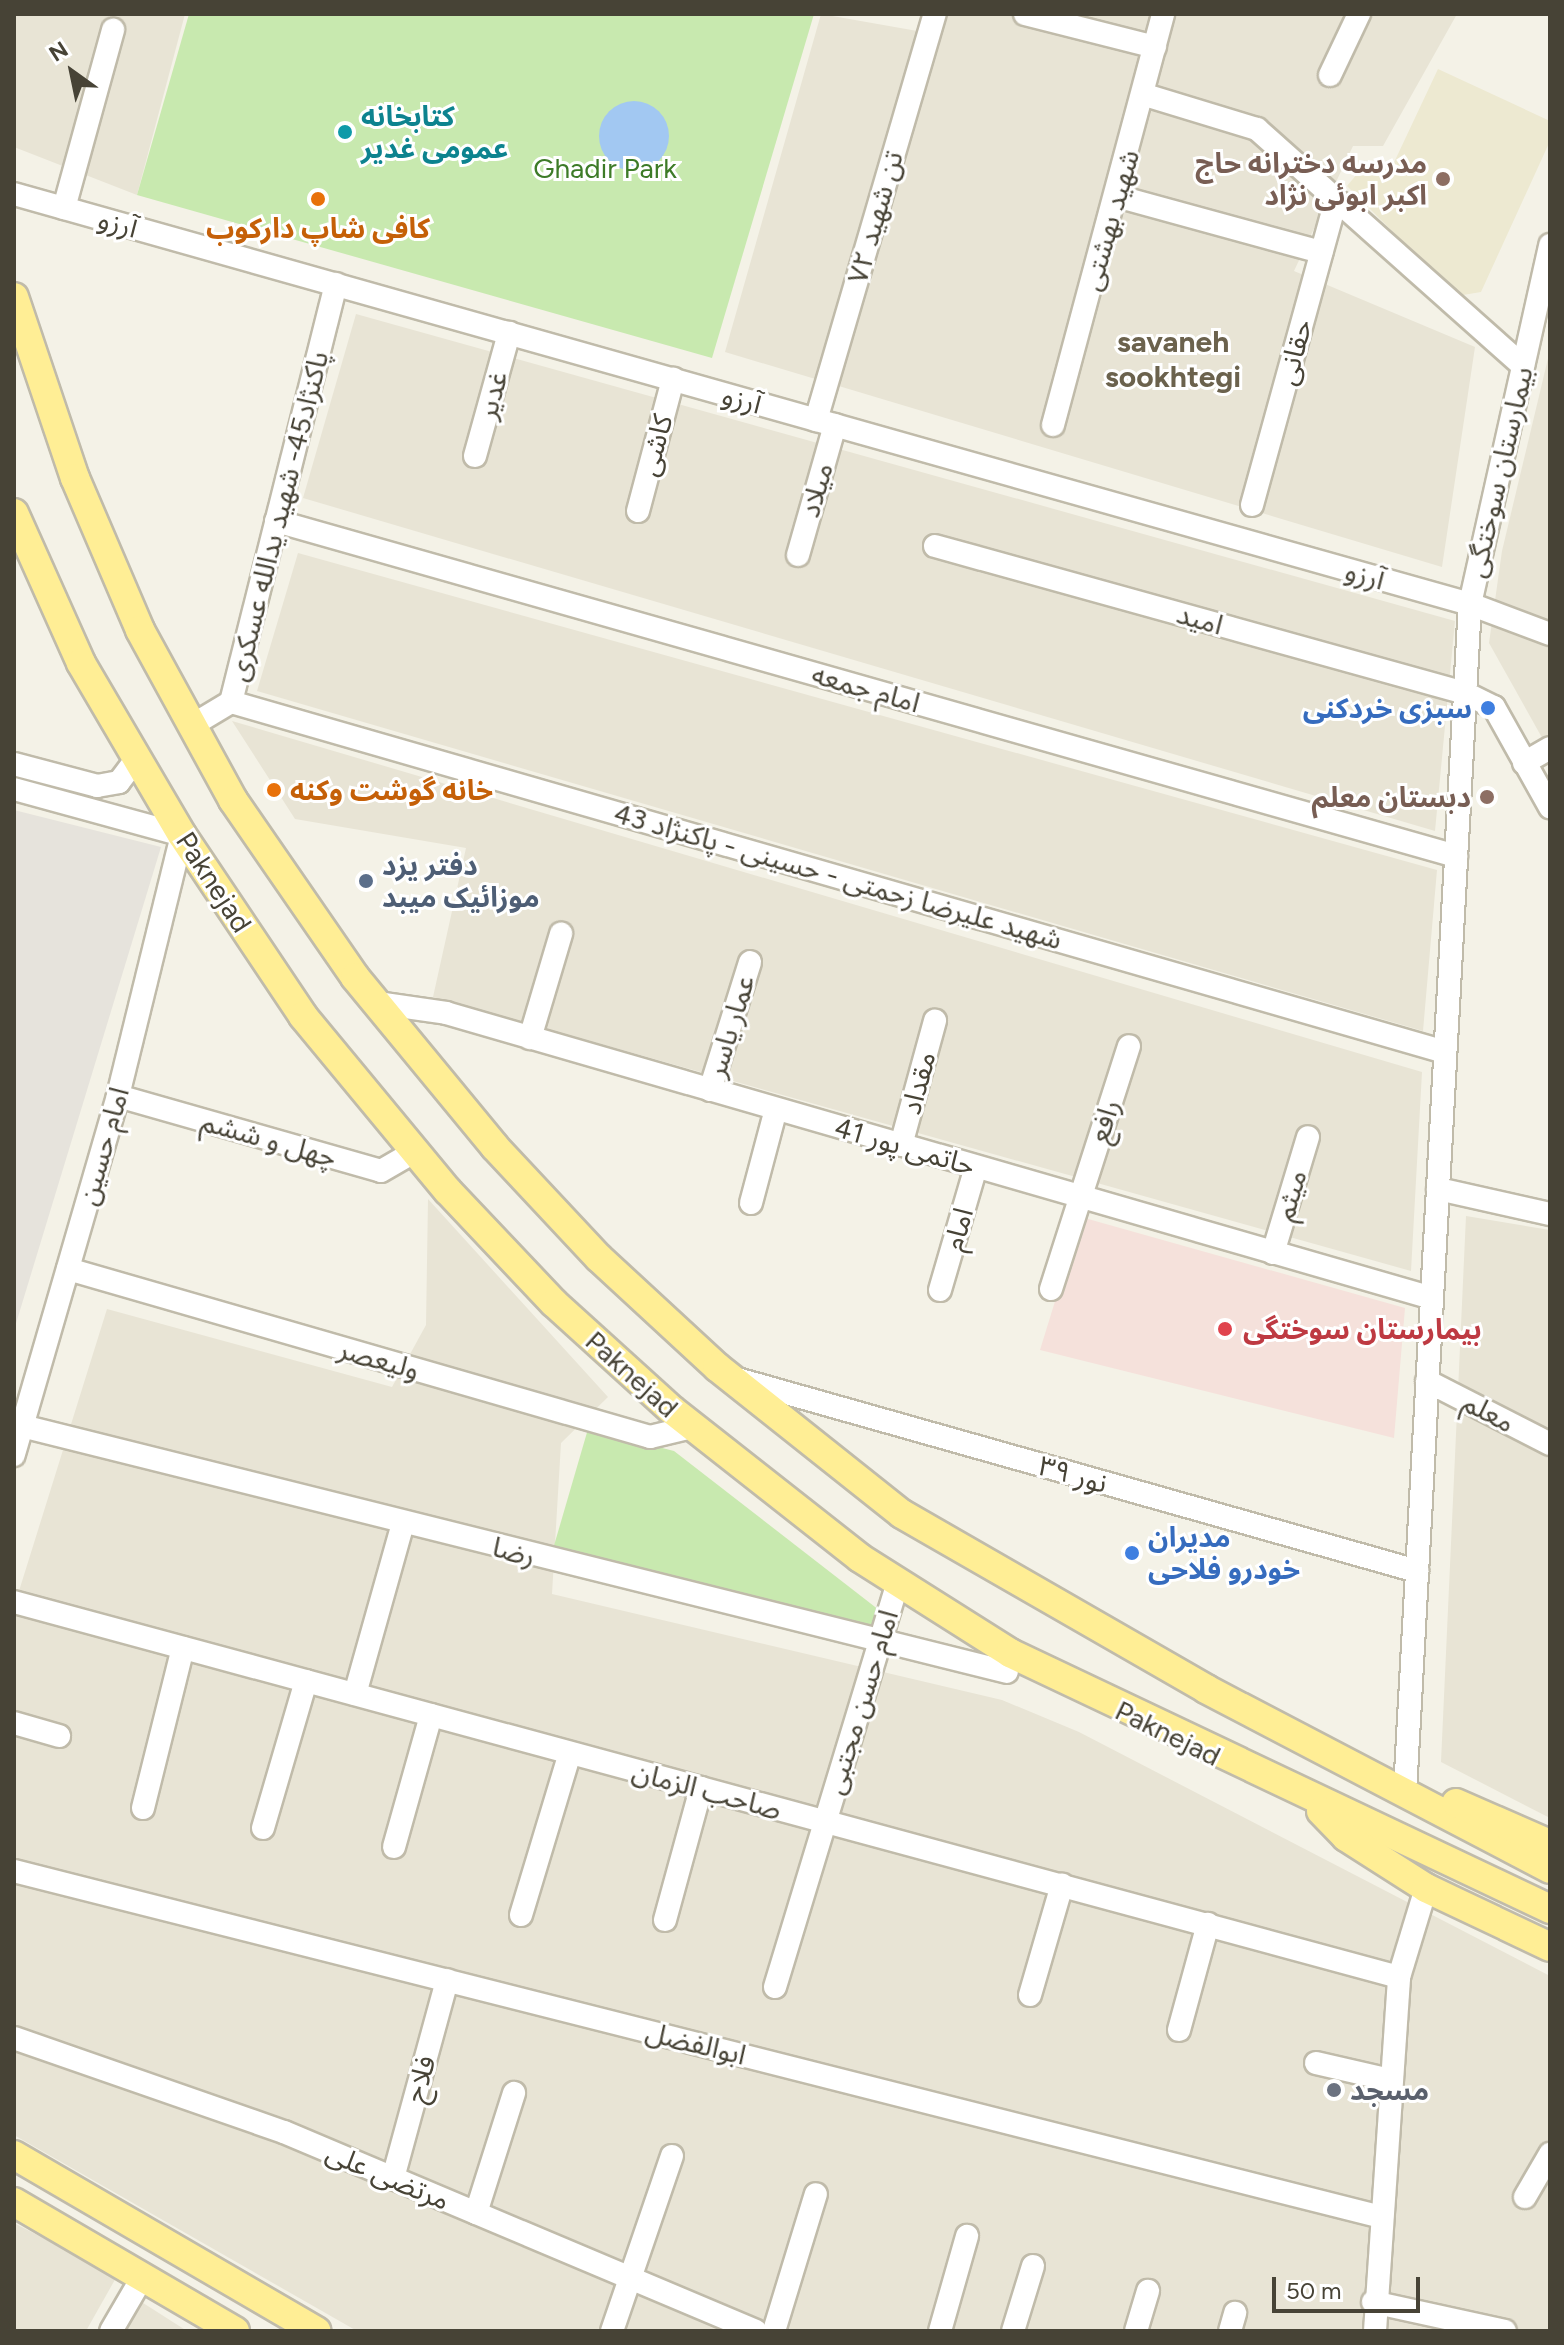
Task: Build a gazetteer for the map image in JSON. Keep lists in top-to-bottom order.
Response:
{
  "streets": {
    "main road": ["Paknejad"],
    "street": [
      "۷۲ تن شهید",
      "شهید بهشتی",
      "آرزو",
      "حقانی",
      "غدیر",
      "کاشی",
      "بیمارستان سوختگی",
      "میلاد",
      "پاکنژاد45- شهید یدالله عسکری",
      "امید",
      "امام جمعه",
      "شهید علیرضا زحمتی - حسینی - پاکنژاد 43",
      "عمار یاسر",
      "مقداد",
      "رافع",
      "چهل و ششم",
      "امام حسین",
      "حاتمی پور 41",
      "میثم",
      "امام",
      "ولیعصر",
      "معلم",
      "نور ۳۹",
      "رضا",
      "امام حسن مجتبی",
      "صاحب الزمان",
      "ابوالفضل",
      "فلاح",
      "مرتضی علی"
    ]
  },
  "crossings": [
    ["۷۲ تن شهید", "آرزو"],
    ["۷۲ تن شهید", "میلاد"],
    ["آرزو", "غدیر"],
    ["آرزو", "کاشی"],
    ["آرزو", "بیمارستان سوختگی"],
    ["آرزو", "میلاد"],
    ["آرزو", "پاکنژاد45- شهید یدالله عسکری"],
    ["بیمارستان سوختگی", "امید"],
    ["بیمارستان سوختگی", "امام جمعه"],
    ["بیمارستان سوختگی", "شهید علیرضا زحمتی - حسینی - پاکنژاد 43"],
    ["بیمارستان سوختگی", "حاتمی پور 41"],
    ["بیمارستان سوختگی", "معلم"],
    ["بیمارستان سوختگی", "نور ۳۹"],
    ["پاکنژاد45- شهید یدالله عسکری", "امام جمعه"],
    ["پاکنژاد45- شهید یدالله عسکری", "شهید علیرضا زحمتی - حسینی - پاکنژاد 43"],
    ["Paknejad", "چهل و ششم"],
    ["Paknejad", "امام حسین"],
    ["Paknejad", "ولیعصر"],
    ["Paknejad", "امام حسن مجتبی"],
    ["عمار یاسر", "حاتمی پور 41"],
    ["مقداد", "حاتمی پور 41"],
    ["رافع", "حاتمی پور 41"],
    ["چهل و ششم", "امام حسین"],
    ["امام حسین", "ولیعصر"],
    ["امام حسین", "رضا"],
    ["حاتمی پور 41", "میثم"],
    ["حاتمی پور 41", "امام"],
    ["رضا", "امام حسن مجتبی"],
    ["امام حسن مجتبی", "صاحب الزمان"],
    ["ابوالفضل", "فلاح"],
    ["فلاح", "مرتضی علی"]
  ],
  "districts": ["savaneh sookhtegi"],
  "parks": ["Ghadir Park"],
  "places": [
    "کتابخانه عمومی غدیر",
    "مدرسه دخترانه حاج اکبر ابوئی نژاد",
    "کافی شاپ دارکوب",
    "سبزی خردکنی",
    "خانه گوشت وکنه",
    "دبستان معلم",
    "دفتر یزد موزائیک میبد",
    "بیمارستان سوختگی",
    "مدیران خودرو فلاحی",
    "مسجد"
  ],
  "scale_bar": "50 m",
  "north": "top left"
}
